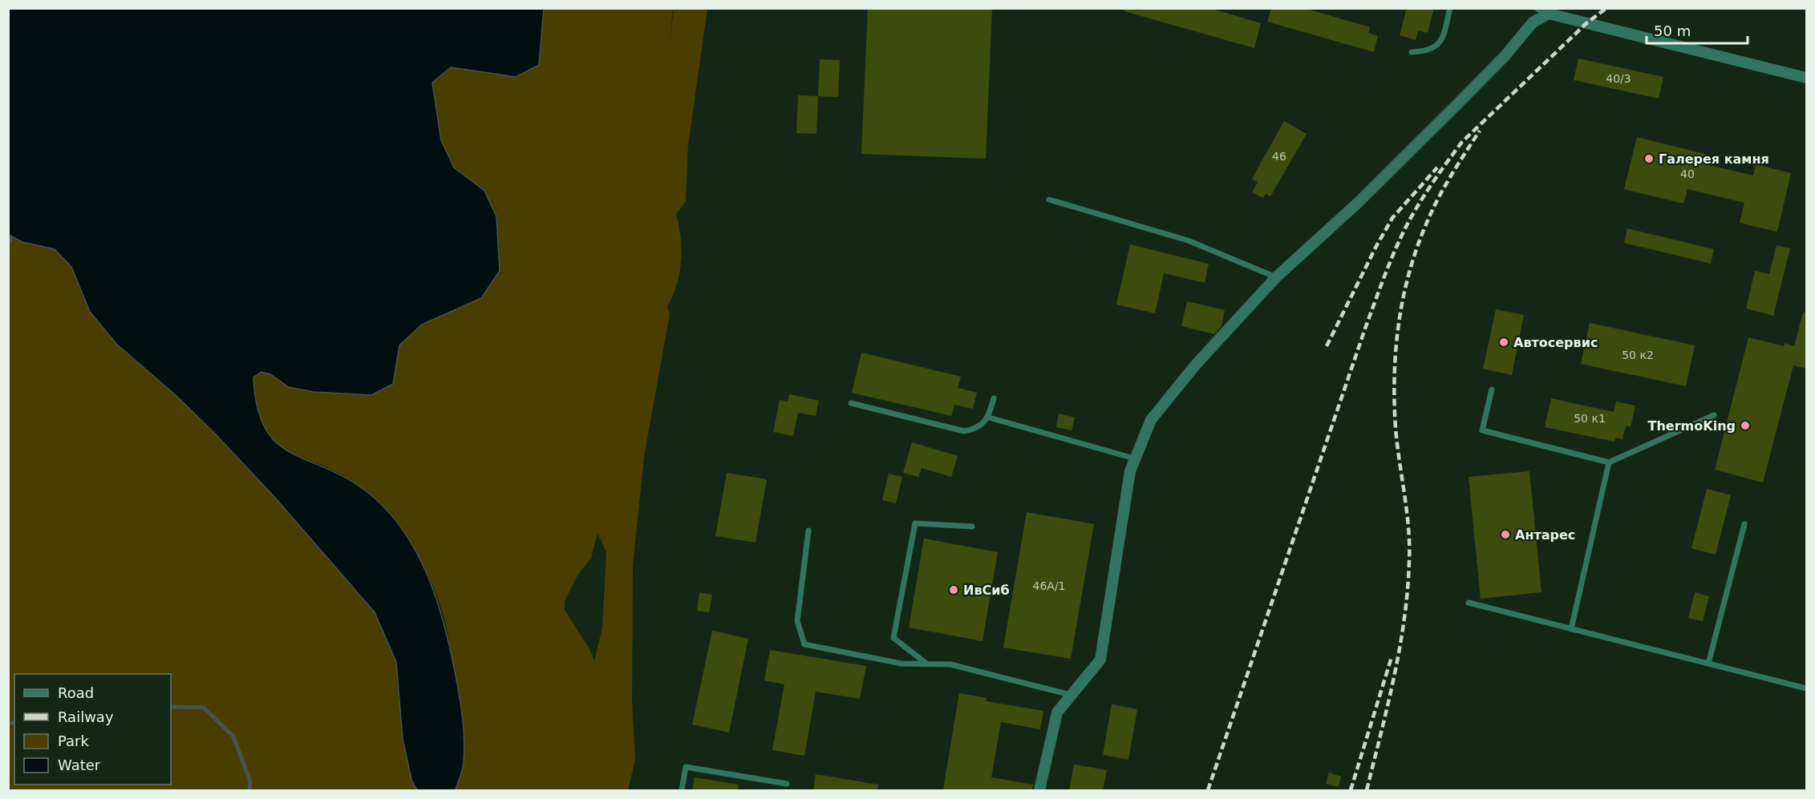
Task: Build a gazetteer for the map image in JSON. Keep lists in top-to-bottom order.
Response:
{
  "places": [
    "Галерея камня",
    "Автосервис",
    "ThermoKing",
    "Антарес",
    "ИвСиб"
  ],
  "house_numbers": [
    "40/3",
    "46",
    "40",
    "50 к2",
    "50 к1",
    "46А/1"
  ],
  "legend": [
    "Road",
    "Railway",
    "Park",
    "Water"
  ],
  "scale_bar": "50 m"
}
